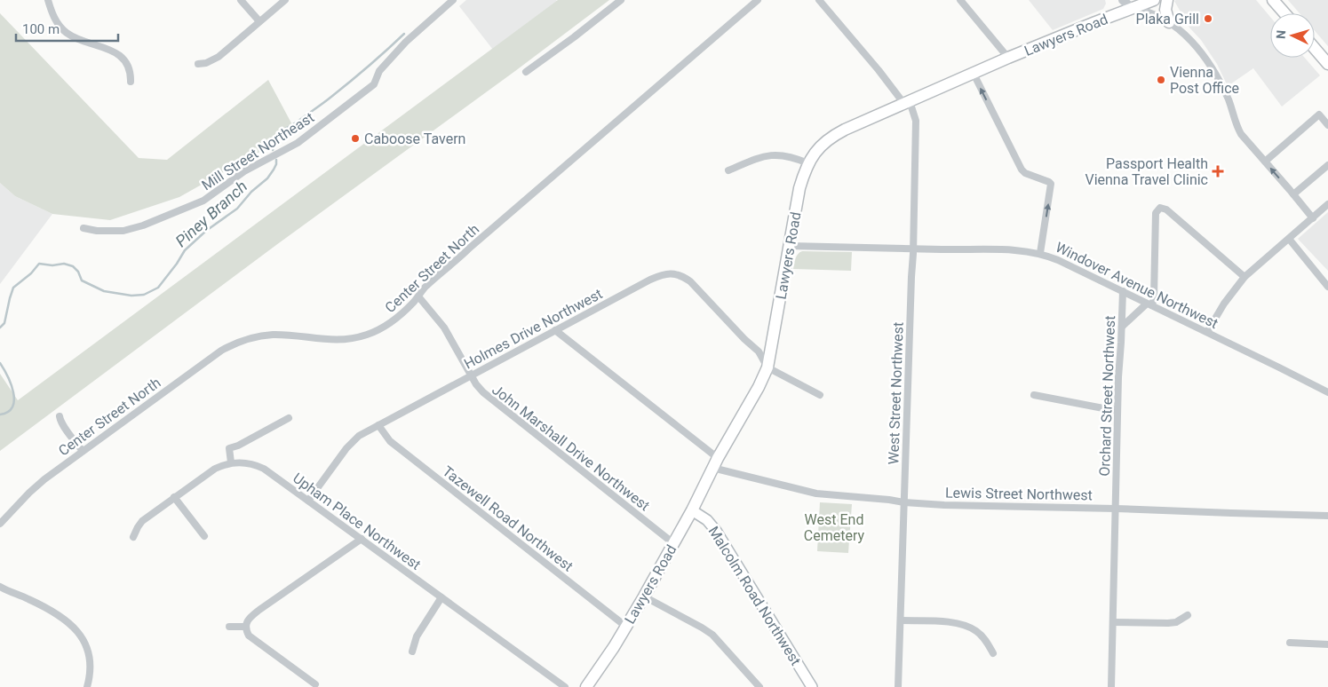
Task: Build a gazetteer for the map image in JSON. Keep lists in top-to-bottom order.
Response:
{
  "streets": {
    "main road": ["Lawyers Road", "Malcolm Road Northwest"],
    "street": [
      "Mill Street Northeast",
      "Center Street North",
      "Windover Avenue Northwest",
      "Holmes Drive Northwest",
      "West Street Northwest",
      "Orchard Street Northwest",
      "John Marshall Drive Northwest",
      "Lewis Street Northwest",
      "Tazewell Road Northwest",
      "Upham Place Northwest"
    ]
  },
  "crossings": [
    ["Lawyers Road", "Windover Avenue Northwest"],
    ["Lawyers Road", "Holmes Drive Northwest"],
    ["Lawyers Road", "West Street Northwest"],
    ["Lawyers Road", "John Marshall Drive Northwest"],
    ["Lawyers Road", "Lewis Street Northwest"],
    ["Lawyers Road", "Tazewell Road Northwest"],
    ["Lawyers Road", "Malcolm Road Northwest"],
    ["Center Street North", "John Marshall Drive Northwest"],
    ["Windover Avenue Northwest", "West Street Northwest"],
    ["Windover Avenue Northwest", "Orchard Street Northwest"],
    ["Holmes Drive Northwest", "John Marshall Drive Northwest"],
    ["Holmes Drive Northwest", "Tazewell Road Northwest"],
    ["Holmes Drive Northwest", "Upham Place Northwest"],
    ["West Street Northwest", "Lewis Street Northwest"],
    ["Orchard Street Northwest", "Lewis Street Northwest"]
  ],
  "water": ["Piney Branch"],
  "parks": ["West End Cemetery"],
  "places": {
    "other": ["Plaka Grill", "Vienna Post Office", "Caboose Tavern"],
    "health": ["Passport Health Vienna Travel Clinic"]
  },
  "scale_bar": "100 m",
  "north": "left"
}
